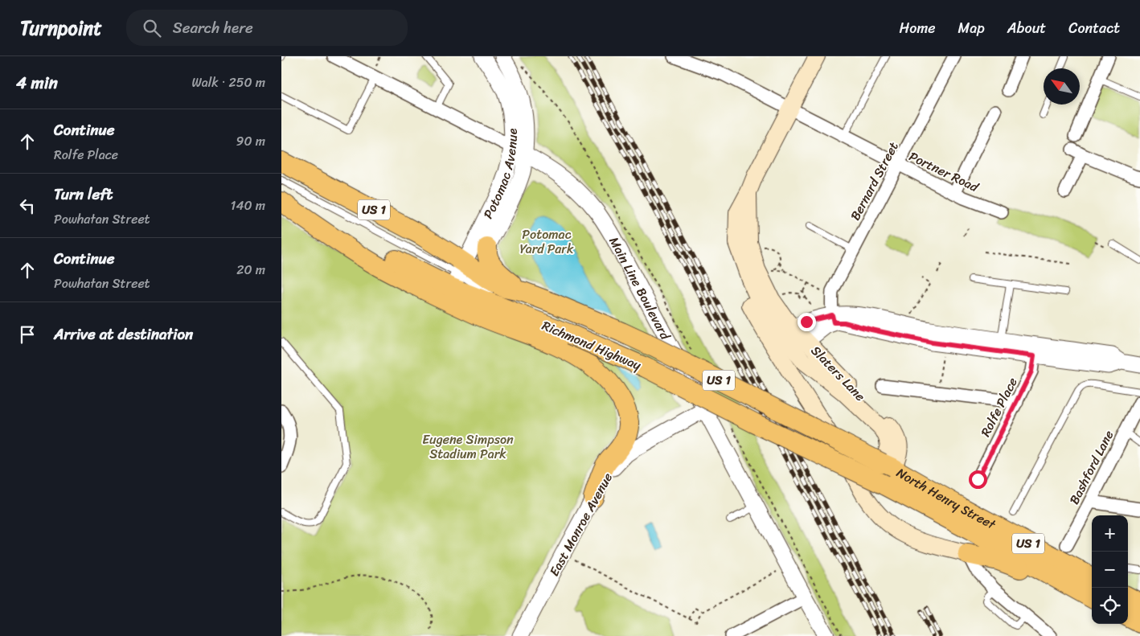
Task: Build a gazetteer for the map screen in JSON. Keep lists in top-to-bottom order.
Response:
{
  "streets": {
    "highway": ["US 1", "Richmond Highway", "North Henry Street"],
    "main road": ["Slaters Lane"],
    "street": [
      "Portner Road",
      "Potomac Avenue",
      "Bernard Street",
      "Main Line Boulevard",
      "Rolfe Place",
      "Bashford Lane",
      "East Monroe Avenue"
    ]
  },
  "crossings": [
    ["Portner Road", "Bernard Street"],
    ["Portner Road", "Slaters Lane"],
    ["Potomac Avenue", "Main Line Boulevard"],
    ["Potomac Avenue", "Richmond Highway"],
    ["Main Line Boulevard", "East Monroe Avenue"],
    ["Richmond Highway", "Slaters Lane"],
    ["Richmond Highway", "North Henry Street"],
    ["Slaters Lane", "North Henry Street"]
  ],
  "parks": ["Potomac Yard Park", "Eugene Simpson Stadium Park"],
  "north": "top left",
  "page": {
    "header": "Turnpoint",
    "search": "Search here",
    "nav": [
      "Home",
      "Map",
      "About",
      "Contact"
    ],
    "heading": ["4 min", "Walk · 250 m"],
    "list": [
      ["Continue", "Rolfe Place", "90 m"],
      ["Turn left", "Powhatan Street", "140 m"],
      ["Continue", "Powhatan Street", "20 m"],
      "Arrive at destination"
    ],
    "map_buttons": ["+", "−"]
  }
}
